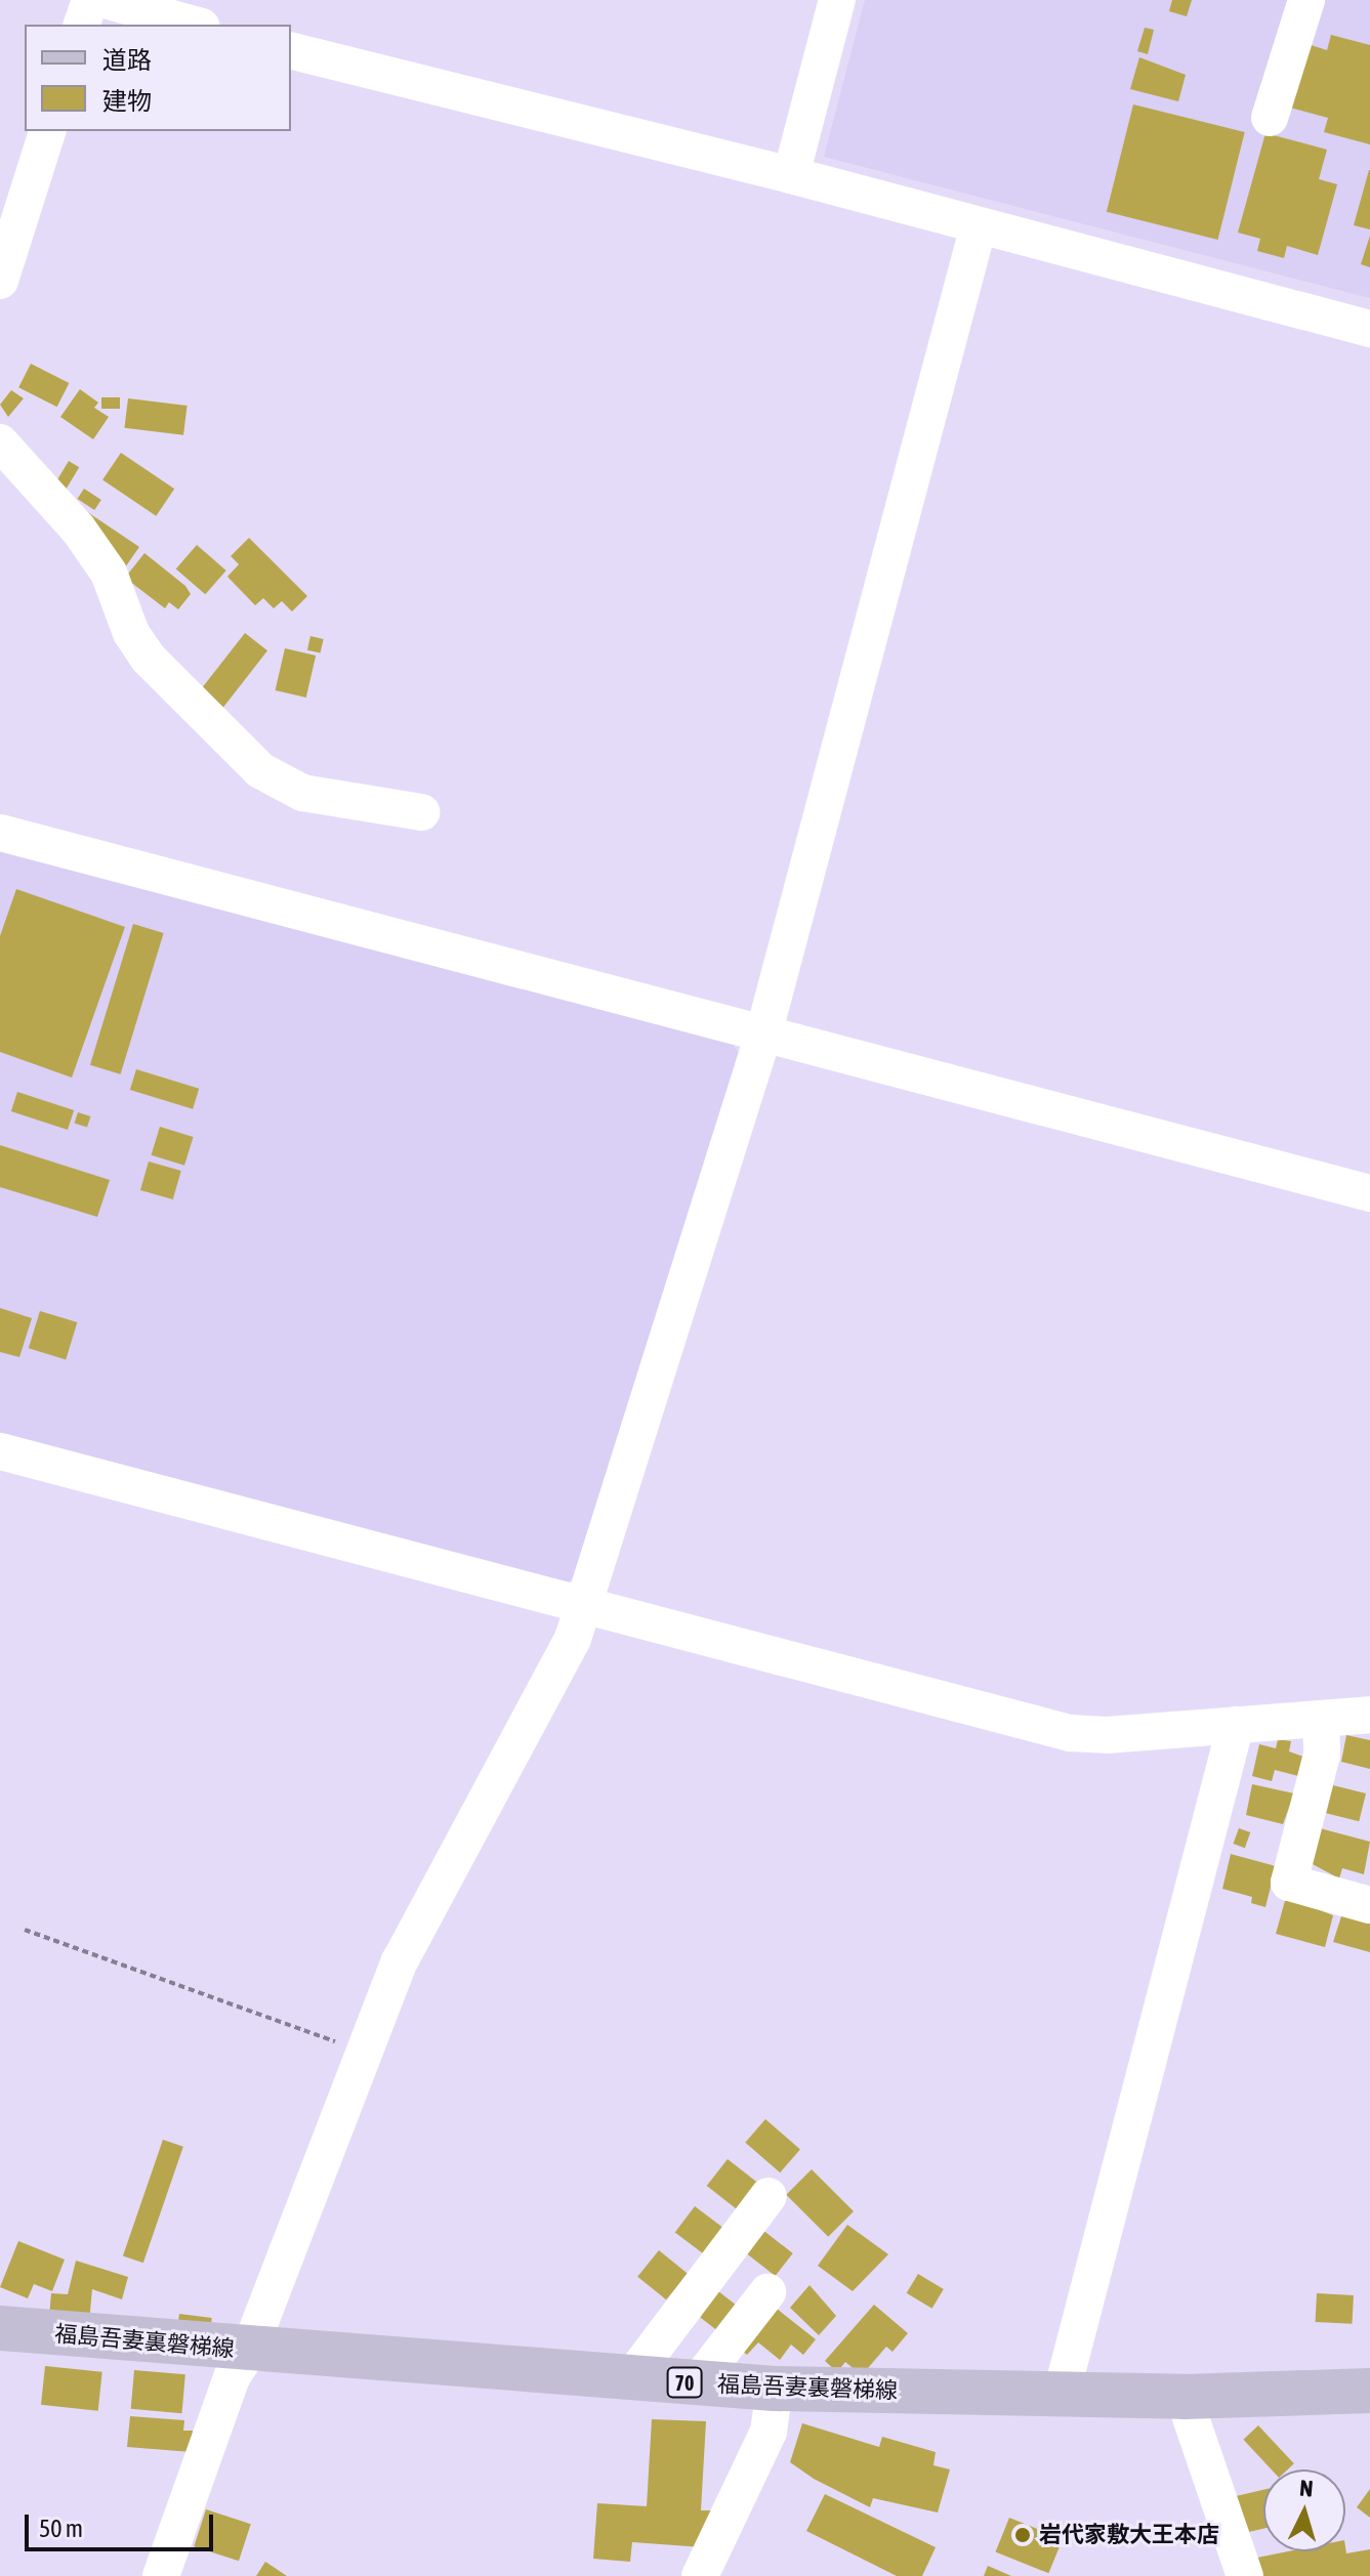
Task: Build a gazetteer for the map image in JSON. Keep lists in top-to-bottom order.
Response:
{
  "streets": {
    "main road": ["福島吾妻裏磐梯線", "70"]
  },
  "places": ["岩代家敷大王本店"],
  "legend": ["道路", "建物"],
  "scale_bar": "50 m",
  "north": "top"
}
